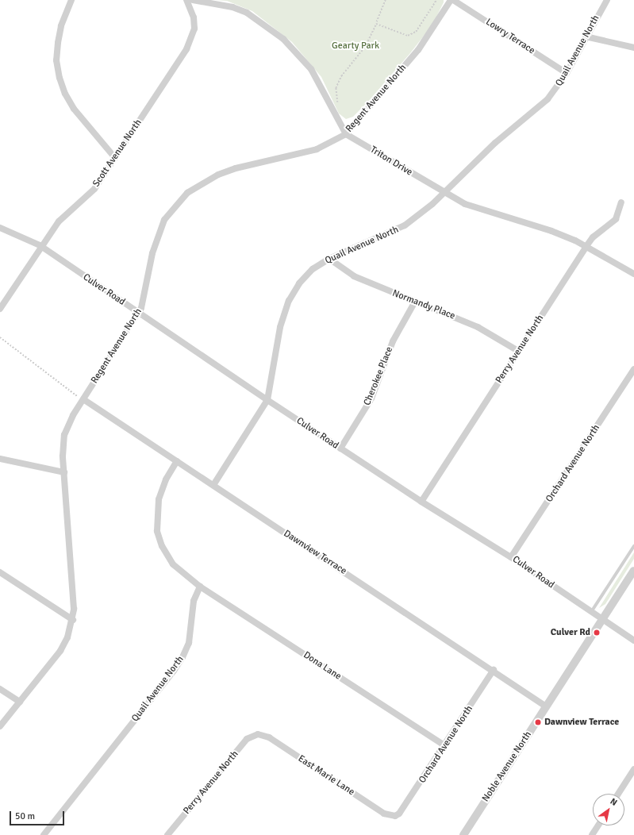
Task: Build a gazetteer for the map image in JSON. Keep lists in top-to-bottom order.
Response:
{
  "streets": {
    "street": [
      "Lowry Terrace",
      "Quail Avenue North",
      "Regent Avenue North",
      "Scott Avenue North",
      "Triton Drive",
      "Culver Road",
      "Normandy Place",
      "Perry Avenue North",
      "Cherokee Place",
      "Orchard Avenue North",
      "Dawnview Terrace",
      "Dona Lane",
      "Noble Avenue North",
      "East Marie Lane"
    ]
  },
  "crossings": [
    ["Lowry Terrace", "Quail Avenue North"],
    ["Quail Avenue North", "Triton Drive"],
    ["Quail Avenue North", "Culver Road"],
    ["Quail Avenue North", "Normandy Place"],
    ["Quail Avenue North", "Dawnview Terrace"],
    ["Quail Avenue North", "Dona Lane"],
    ["Regent Avenue North", "Triton Drive"],
    ["Regent Avenue North", "Culver Road"],
    ["Regent Avenue North", "Dawnview Terrace"],
    ["Scott Avenue North", "Culver Road"],
    ["Triton Drive", "Perry Avenue North"],
    ["Culver Road", "Perry Avenue North"],
    ["Culver Road", "Cherokee Place"],
    ["Culver Road", "Orchard Avenue North"],
    ["Culver Road", "Noble Avenue North"],
    ["Normandy Place", "Perry Avenue North"],
    ["Normandy Place", "Cherokee Place"],
    ["Perry Avenue North", "East Marie Lane"],
    ["Orchard Avenue North", "Dawnview Terrace"],
    ["Orchard Avenue North", "Dona Lane"],
    ["Orchard Avenue North", "East Marie Lane"],
    ["Dawnview Terrace", "Noble Avenue North"]
  ],
  "parks": ["Gearty Park"],
  "places": ["Culver Rd", "Dawnview Terrace"],
  "scale_bar": "50 m",
  "north": "top right"
}
